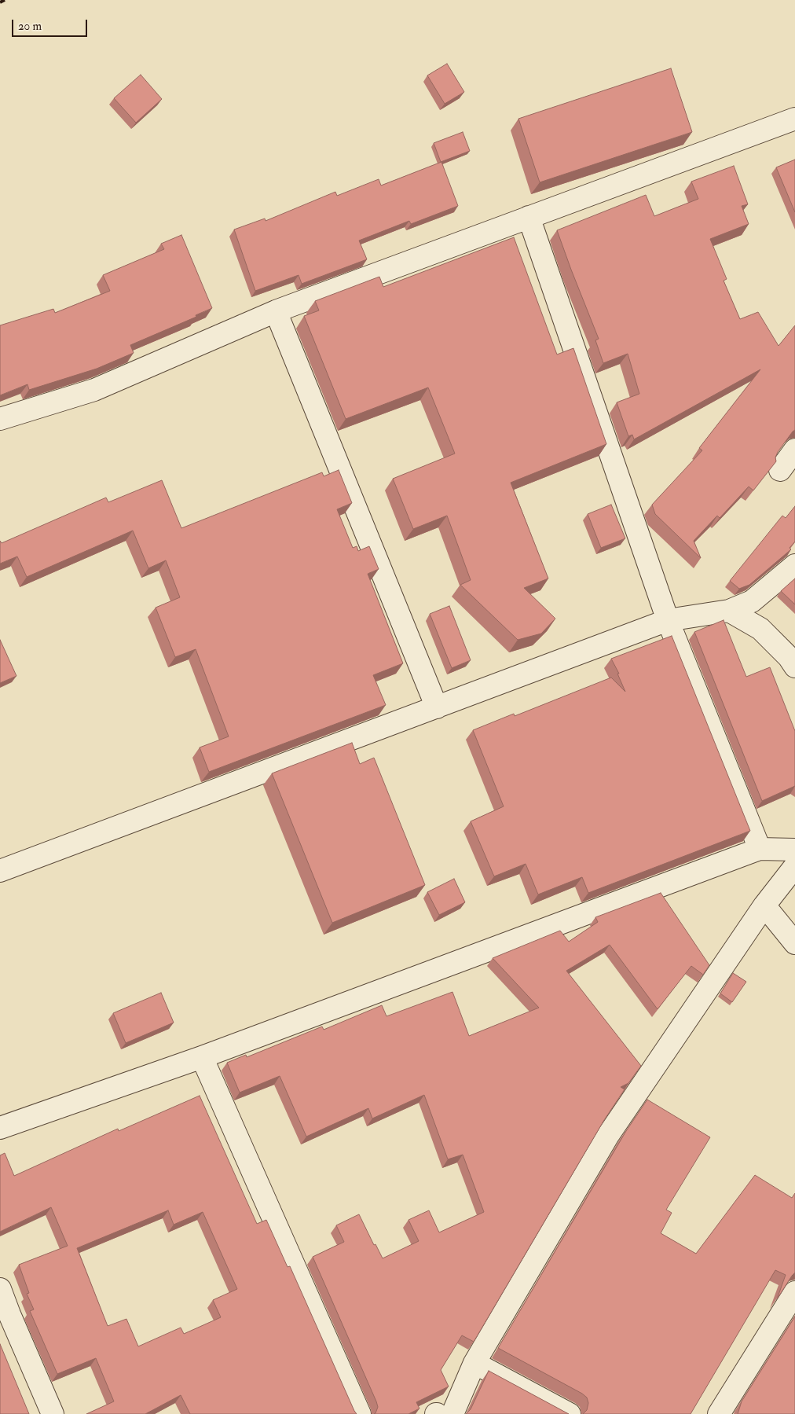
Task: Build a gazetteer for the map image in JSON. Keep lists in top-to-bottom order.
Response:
{
  "scale_bar": "20 m"
}
